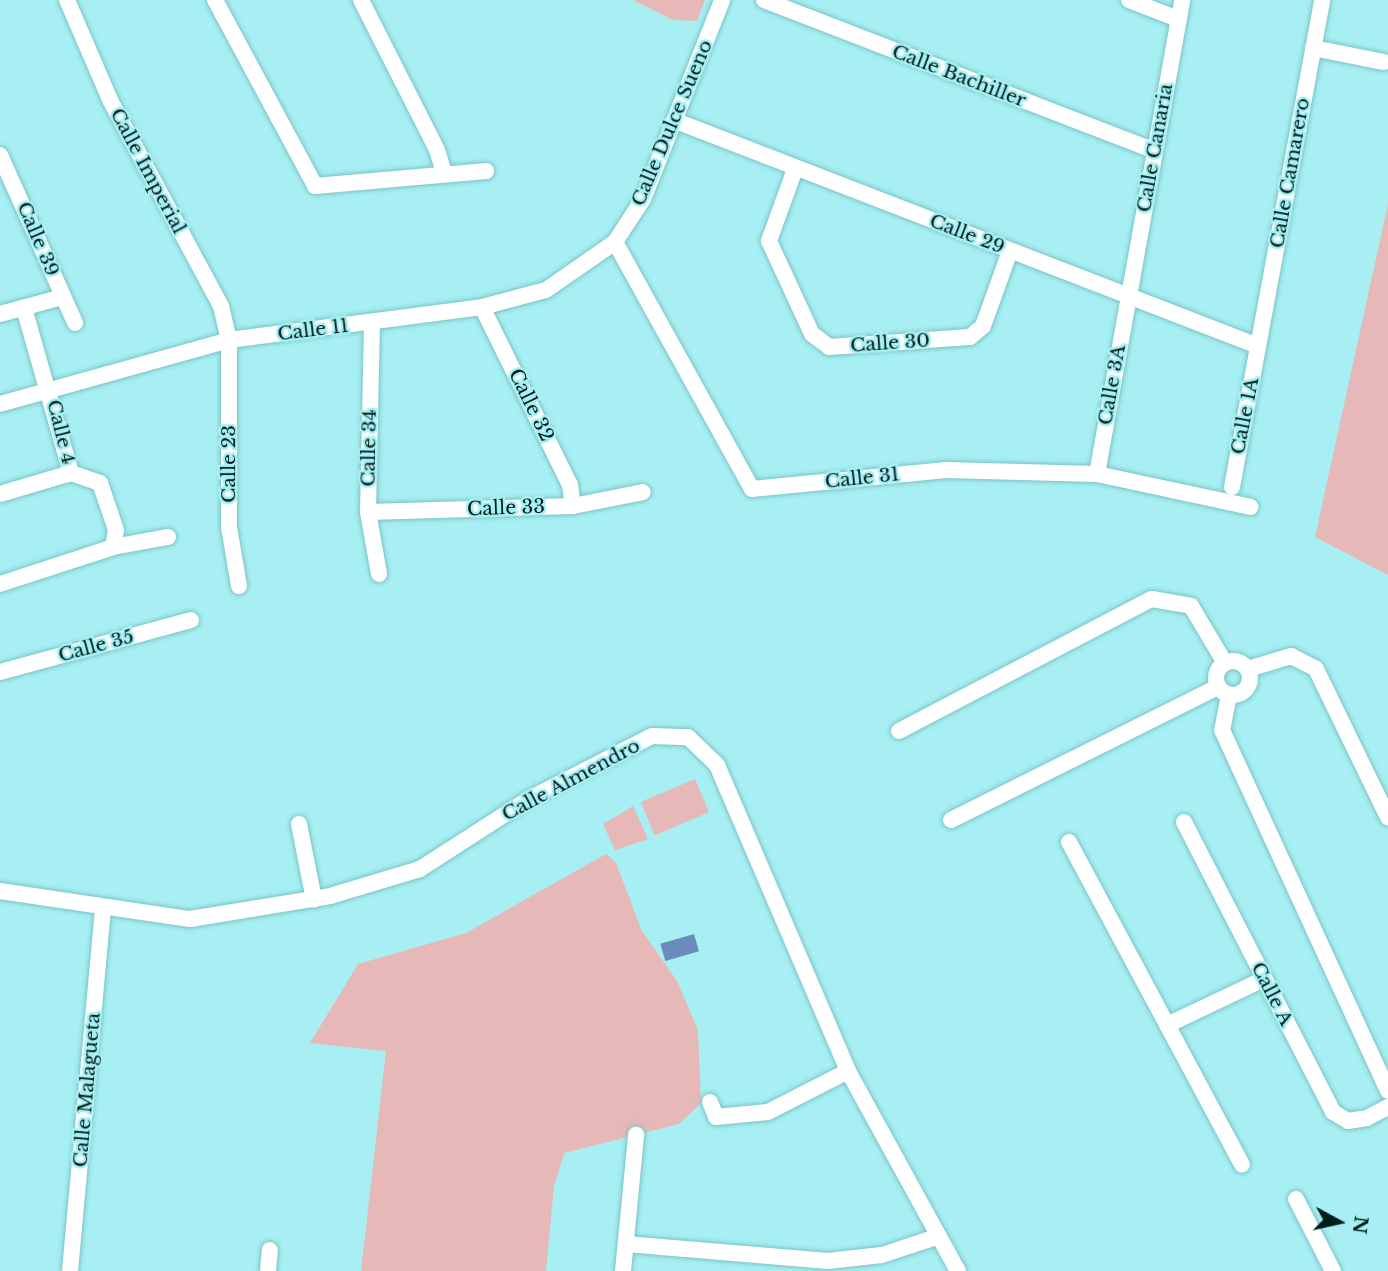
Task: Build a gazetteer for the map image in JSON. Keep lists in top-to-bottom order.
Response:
{
  "streets": {
    "street": [
      "Calle Bachiller",
      "Calle Dulce Sueno",
      "Calle Canaria",
      "Calle Imperial",
      "Calle Camarero",
      "Calle 29",
      "Calle 39",
      "Calle 11",
      "Calle 30",
      "Calle 3A",
      "Calle 32",
      "Calle 1A",
      "Calle 4",
      "Calle 34",
      "Calle 23",
      "Calle 31",
      "Calle 33",
      "Calle 35",
      "Calle Almendro",
      "Calle A",
      "Calle Malagueta"
    ]
  },
  "crossings": [
    ["Calle Bachiller", "Calle Canaria"],
    ["Calle Dulce Sueno", "Calle 29"],
    ["Calle Dulce Sueno", "Calle 11"],
    ["Calle Dulce Sueno", "Calle 31"],
    ["Calle Canaria", "Calle 29"],
    ["Calle Canaria", "Calle 3A"],
    ["Calle Imperial", "Calle 11"],
    ["Calle Imperial", "Calle 23"],
    ["Calle Camarero", "Calle 29"],
    ["Calle Camarero", "Calle 1A"],
    ["Calle 29", "Calle 30"],
    ["Calle 29", "Calle 3A"],
    ["Calle 29", "Calle 1A"],
    ["Calle 11", "Calle 32"],
    ["Calle 11", "Calle 4"],
    ["Calle 11", "Calle 34"],
    ["Calle 11", "Calle 23"],
    ["Calle 11", "Calle 31"],
    ["Calle 3A", "Calle 31"],
    ["Calle 32", "Calle 33"],
    ["Calle 34", "Calle 33"],
    ["Calle Almendro", "Calle Malagueta"]
  ],
  "north": "right"
}
